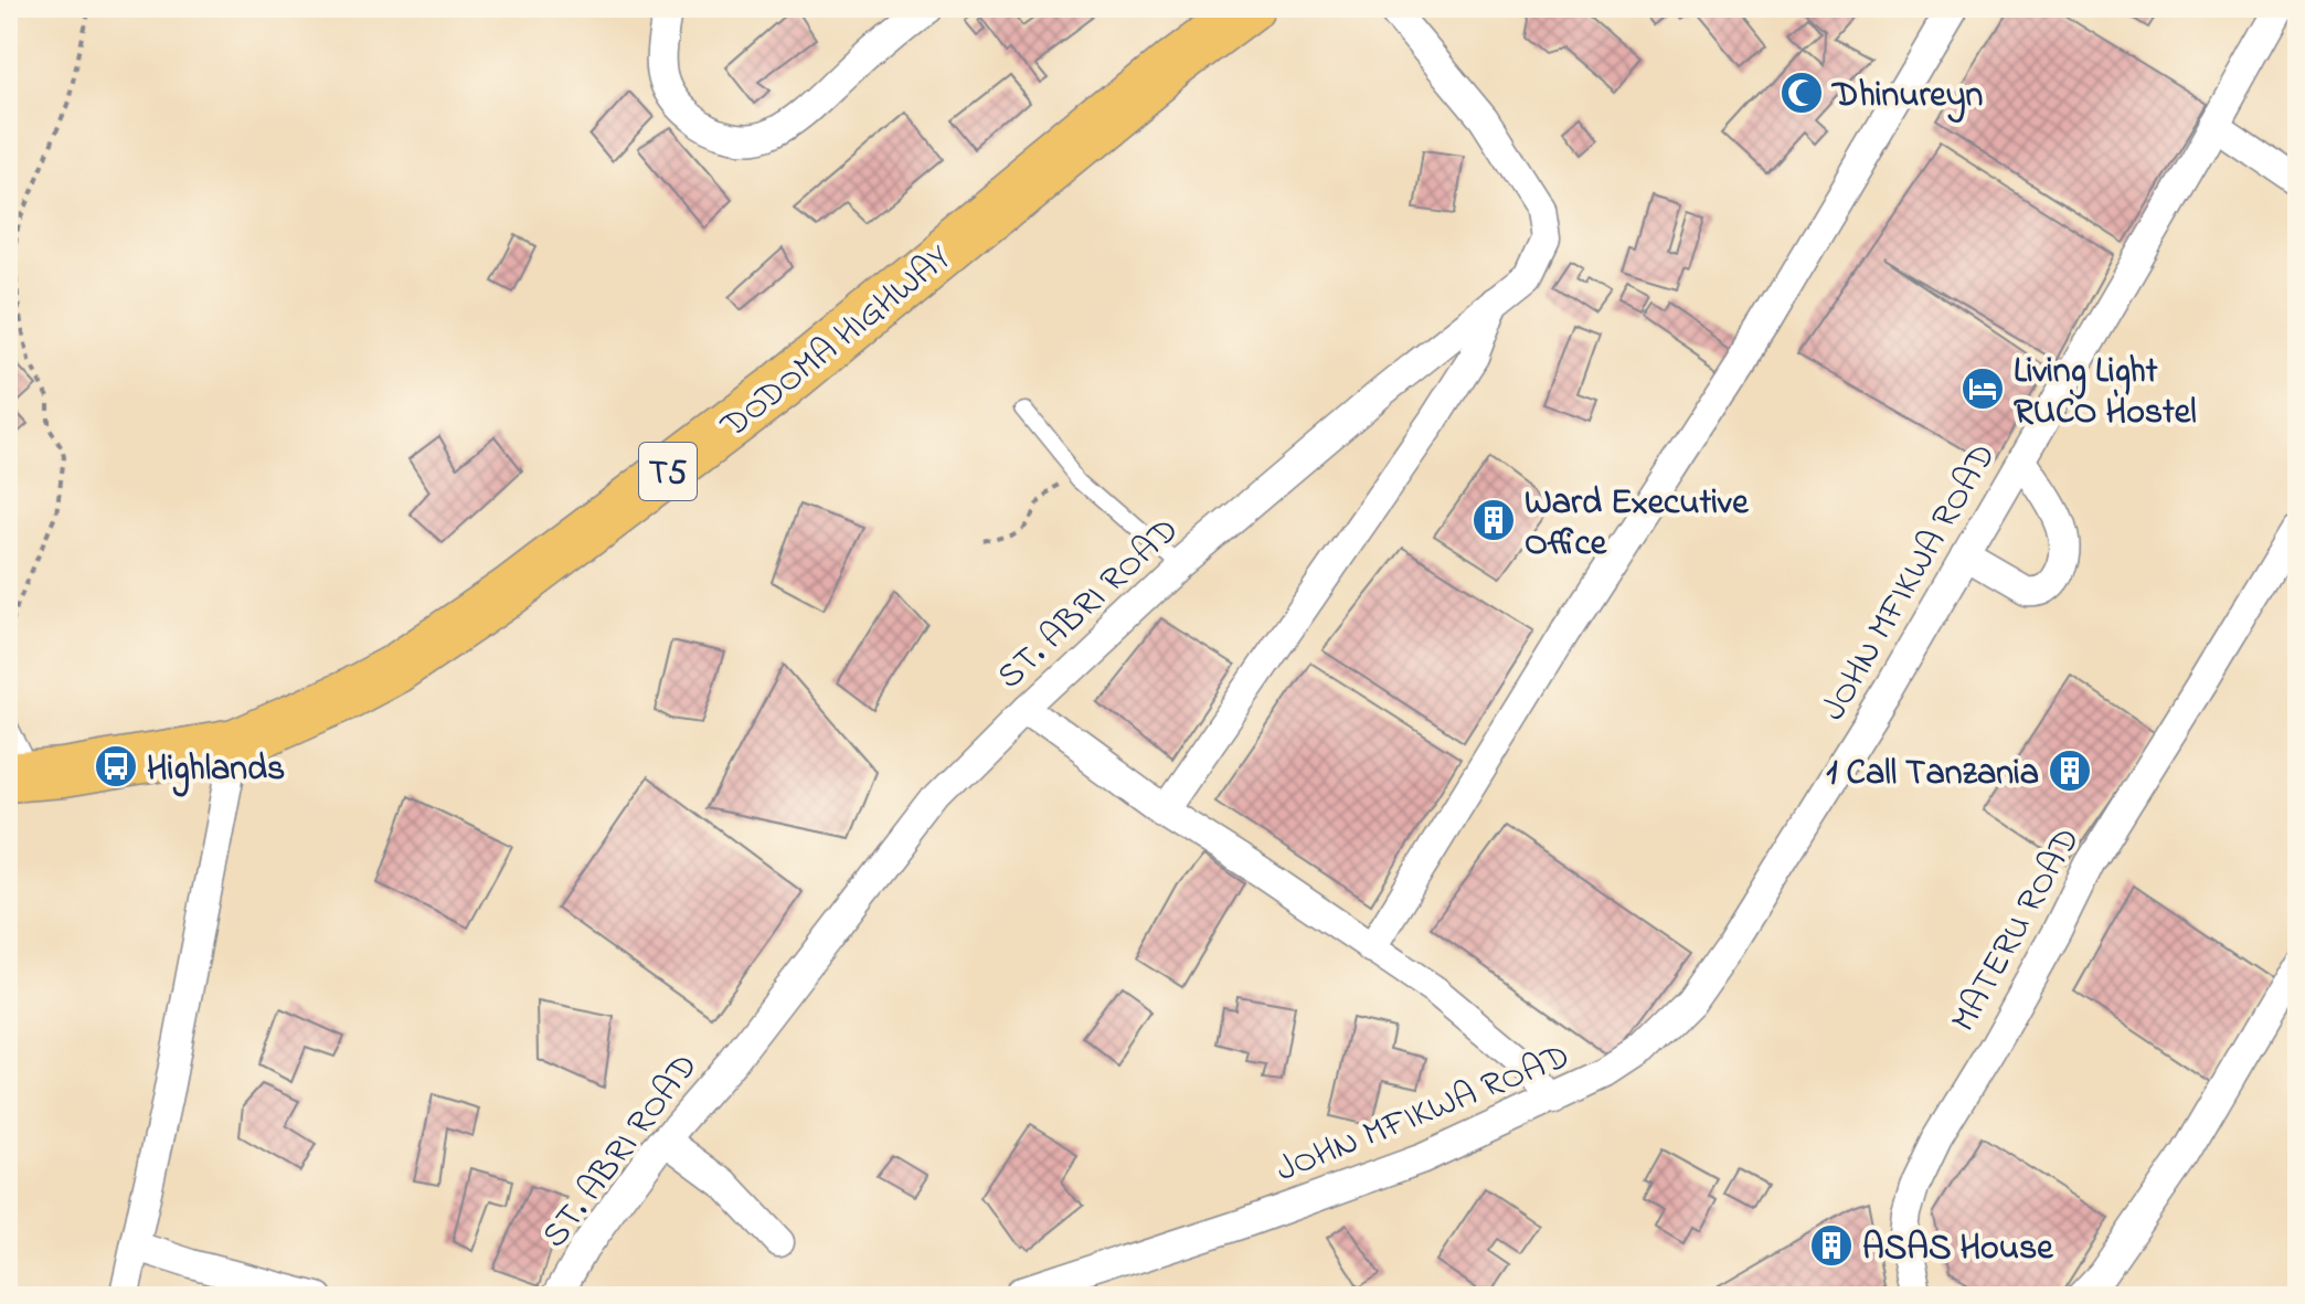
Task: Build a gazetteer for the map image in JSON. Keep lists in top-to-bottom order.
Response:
{
  "streets": {
    "highway": ["DODOMA HIGHWAY", "T5"],
    "street": ["JOHN MFIKWA ROAD", "ST. ABRI ROAD", "MATERU ROAD"]
  },
  "places": {
    "mosque": ["Dhinureyn"],
    "hotel": ["Living Light RUCO Hostel"],
    "building": ["Ward Executive Office", "1 Call Tanzania", "ASAS House"],
    "bus stop": ["Highlands"]
  }
}
